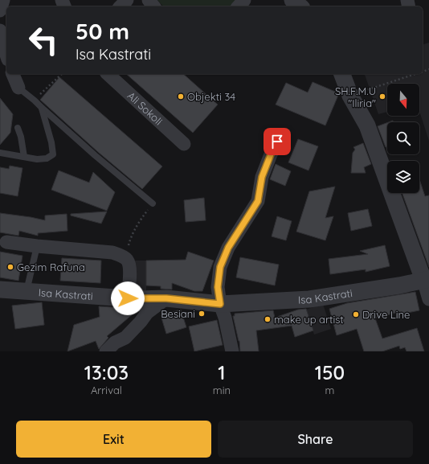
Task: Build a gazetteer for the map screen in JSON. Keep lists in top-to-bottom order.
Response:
{
  "streets": {
    "street": ["Ali Sokoli", "Isa Kastrati"]
  },
  "places": [
    "Objekti 34",
    "SH.F.M.U \"Iliria\"",
    "Gezim Rafuna",
    "Besiani",
    "Drive Line",
    "make up artist"
  ],
  "north": "bottom",
  "page": {
    "turn": ["50 m", "Isa Kastrati"],
    "eta": [
      "13:03",
      "Arrival",
      "1",
      "min",
      "150",
      "m"
    ],
    "buttons": ["Exit", "Share"]
  }
}
